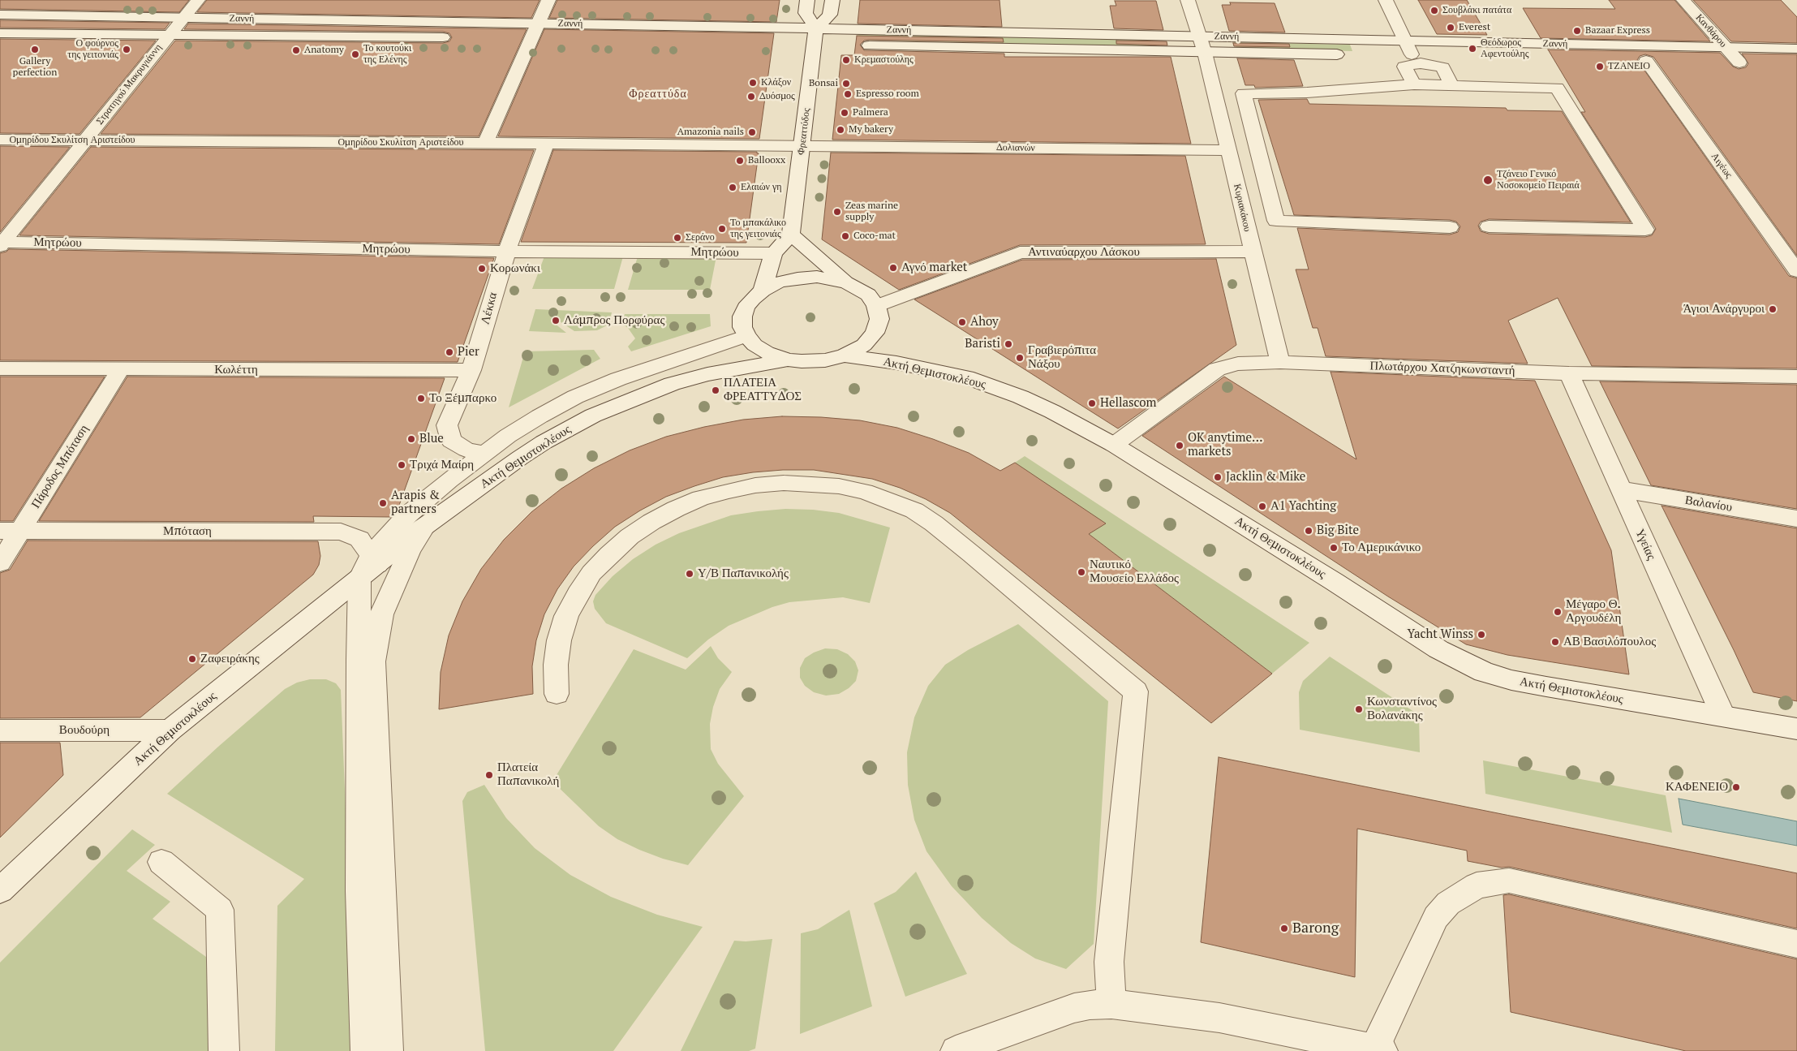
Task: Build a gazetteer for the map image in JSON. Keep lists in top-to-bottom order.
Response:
{
  "streets": {
    "street": [
      "Ζαννή",
      "Κανθάρου",
      "Στρατηγού Μακρυγιάννη",
      "Φρεαττύδος",
      "Ομηρίδου Σκυλίτση Αριστείδου",
      "Δολιανών",
      "Αιγέως",
      "Κυριακάκου",
      "Μητρώου",
      "Αντιναύαρχου Λάσκου",
      "Λέκκα",
      "Πλωτάρχου Χατζηκωνσταντή",
      "Κωλέττη",
      "Ακτή Θεμιστοκλέους",
      "Πάροδος Μπόταση",
      "Βαλανίου",
      "Μπόταση",
      "Υγείας",
      "Βουδούρη"
    ]
  },
  "crossings": [
    ["Ζαννή", "Κανθάρου"],
    ["Ζαννή", "Στρατηγού Μακρυγιάννη"],
    ["Ζαννή", "Φρεαττύδος"],
    ["Ζαννή", "Κυριακάκου"],
    ["Στρατηγού Μακρυγιάννη", "Ομηρίδου Σκυλίτση Αριστείδου"],
    ["Στρατηγού Μακρυγιάννη", "Μητρώου"],
    ["Φρεαττύδος", "Ομηρίδου Σκυλίτση Αριστείδου"],
    ["Φρεαττύδος", "Δολιανών"],
    ["Ομηρίδου Σκυλίτση Αριστείδου", "Δολιανών"],
    ["Ομηρίδου Σκυλίτση Αριστείδου", "Λέκκα"],
    ["Δολιανών", "Κυριακάκου"],
    ["Κυριακάκου", "Αντιναύαρχου Λάσκου"],
    ["Κυριακάκου", "Πλωτάρχου Χατζηκωνσταντή"],
    ["Μητρώου", "Λέκκα"],
    ["Αντιναύαρχου Λάσκου", "Ακτή Θεμιστοκλέους"],
    ["Λέκκα", "Κωλέττη"],
    ["Λέκκα", "Ακτή Θεμιστοκλέους"],
    ["Πλωτάρχου Χατζηκωνσταντή", "Ακτή Θεμιστοκλέους"],
    ["Πλωτάρχου Χατζηκωνσταντή", "Υγείας"],
    ["Κωλέττη", "Πάροδος Μπόταση"],
    ["Ακτή Θεμιστοκλέους", "Μπόταση"],
    ["Ακτή Θεμιστοκλέους", "Υγείας"],
    ["Ακτή Θεμιστοκλέους", "Βουδούρη"],
    ["Πάροδος Μπόταση", "Μπόταση"],
    ["Βαλανίου", "Υγείας"]
  ],
  "districts": ["Φρεαττύδα"],
  "places": [
    "Σουβλάκι πατάτα",
    "Everest",
    "Bazaar Express",
    "Θεόδωρος Αφεντούλης",
    "Gallery perfection",
    "Ο φούρνος της γειτονιάς",
    "Anatomy",
    "Το κουτούκι της Ελένης",
    "Κρεμαστούλης",
    "ΤΖΑΝΕΙΟ",
    "Κλάξον",
    "Bonsai",
    "Espresso room",
    "Δυόσμος",
    "Palmera",
    "My bakery",
    "Amazonia nails",
    "Ballooxx",
    "Τζάνειο Γενικό Νοσοκομείο Πειραιά",
    "Ελαιών γη",
    "Zeas marine supply",
    "Το μπακάλικο της γειτονιάς",
    "Coco-mat",
    "Σεράνο",
    "Αγνό market",
    "Κορωνάκι",
    "Άγιοι Ανάργυροι",
    "Λάμπρος Πορφύρας",
    "Ahoy",
    "Baristi",
    "Pier",
    "Γραβιερόπιτα Νάξου",
    "ΠΛΑΤΕΙΑ ΦΡΕΑΤΤΥΔΟΣ",
    "Το Ξέμπαρκο",
    "Hellascom",
    "Blue",
    "OK anytime... markets",
    "Τριχά Μαίρη",
    "Jacklin & Mike",
    "Arapis & partners",
    "Α1 Yachting",
    "Big Bite",
    "Το Αμερικάνικο",
    "Ναυτικό Μουσείο Ελλάδος",
    "Υ/Β Παπανικολής",
    "Μέγαρο Θ. Αργουδέλη",
    "Yacht Winss",
    "ΑΒ Βασιλόπουλος",
    "Ζαφειράκης",
    "Κωνσταντίνος Βολανάκης",
    "Πλατεία Παπανικολή",
    "ΚΑΦΕΝΕΙΟ",
    "Barong"
  ]
}
